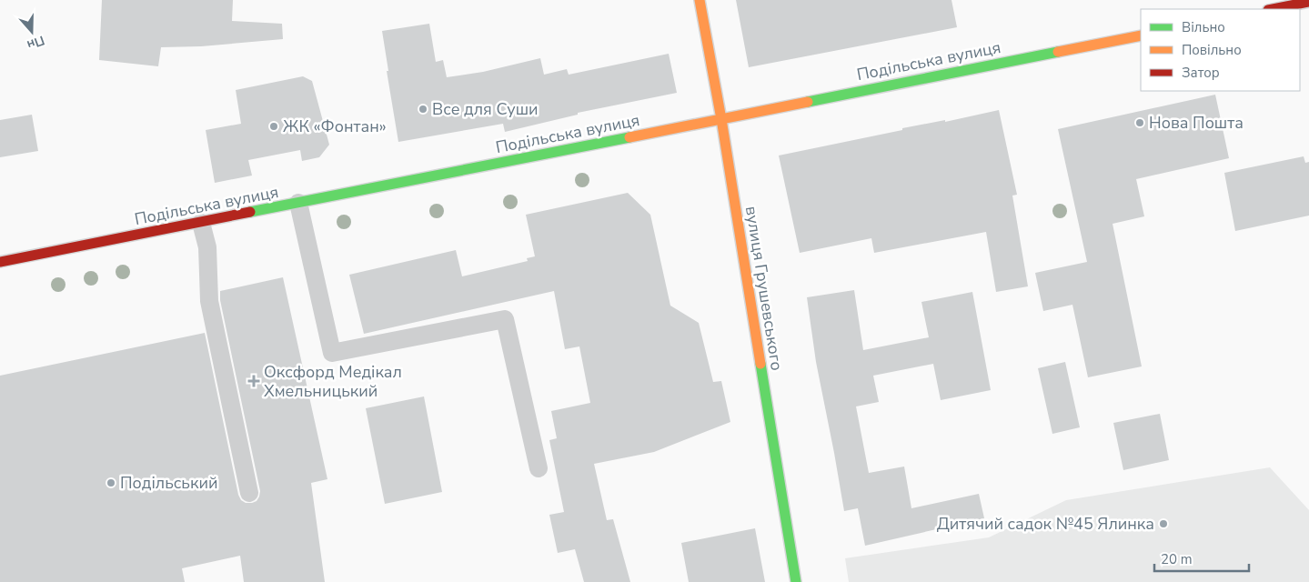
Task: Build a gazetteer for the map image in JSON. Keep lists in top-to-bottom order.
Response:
{
  "streets": {
    "street": ["Подільська вулиця", "вулиця Грушевського"]
  },
  "crossings": [
    ["Подільська вулиця", "вулиця Грушевського"]
  ],
  "places": {
    "other": [
      "Все для Суши",
      "Нова Пошта",
      "ЖК «Фонтан»",
      "Подільський",
      "Дитячий садок №45 Ялинка"
    ],
    "health": ["Оксфорд Медікал Хмельницький"]
  },
  "legend": ["Вільно", "Повільно", "Затор"],
  "scale_bar": "20 m",
  "north": "bottom"
}
